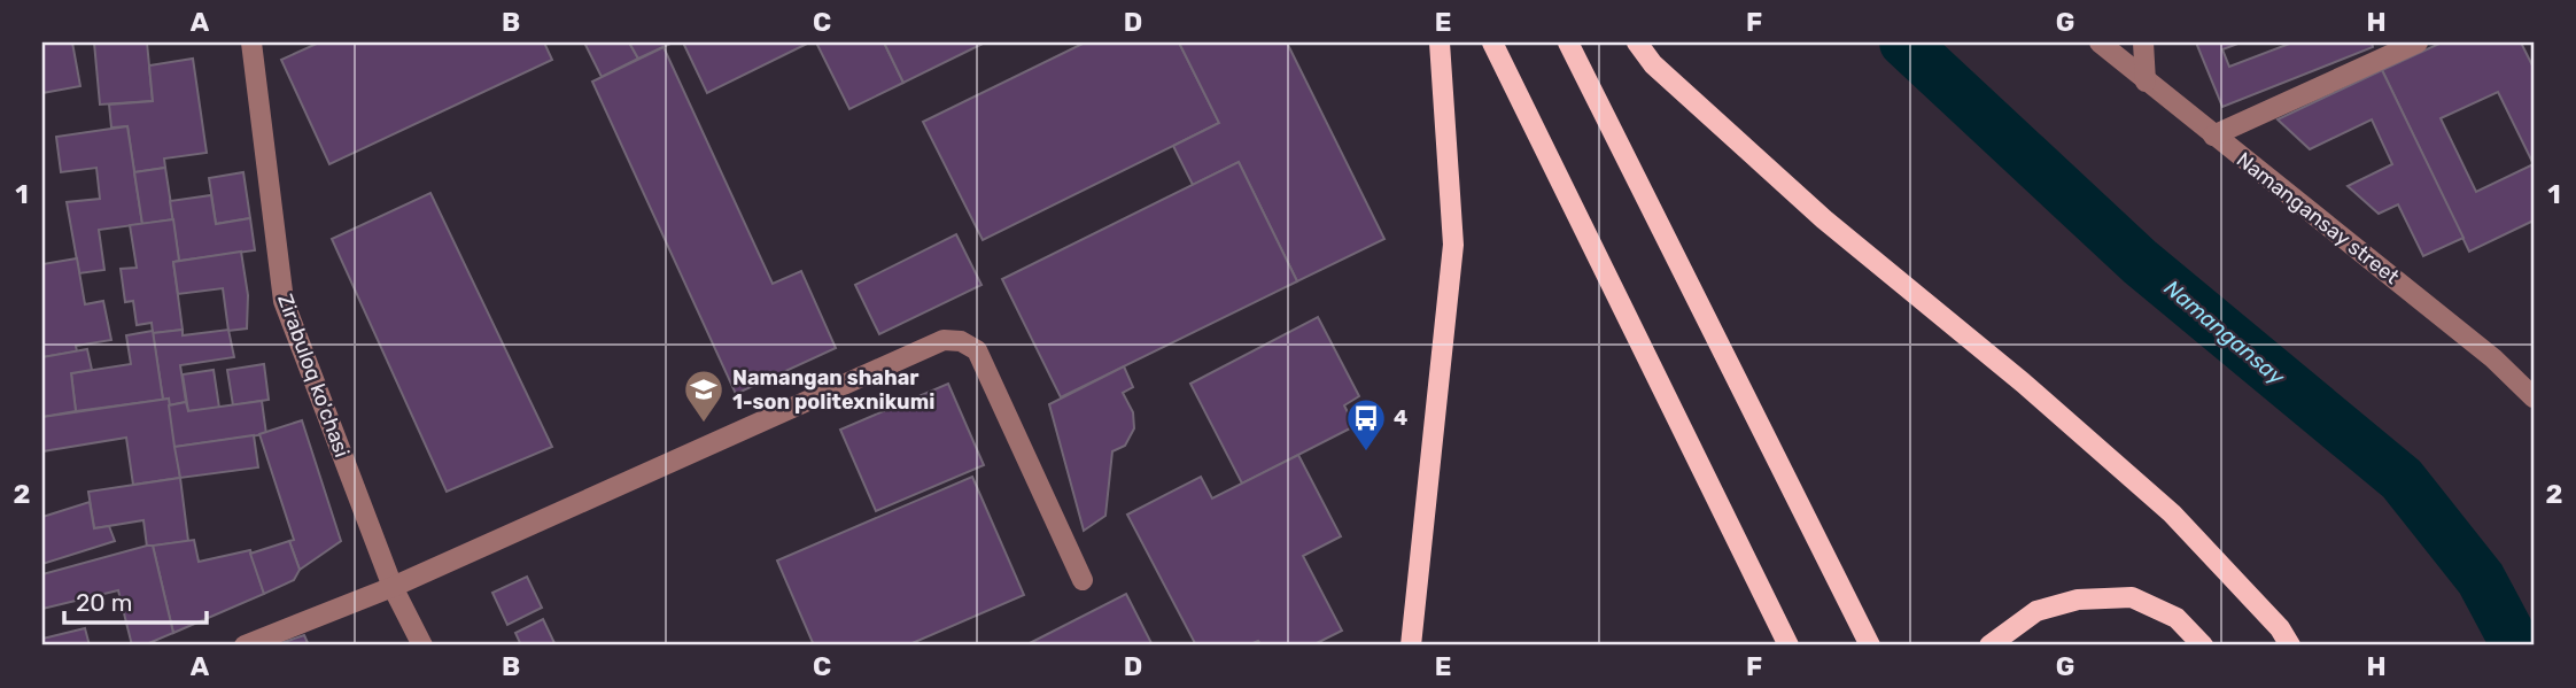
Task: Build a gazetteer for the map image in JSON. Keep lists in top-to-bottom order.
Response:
{
  "streets": {
    "street": ["Namangansay street", "Zirabuloq ko'chasi"]
  },
  "water": ["Namangansay"],
  "places": {
    "school or university": ["Namangan shahar 1-son politexnikumi"],
    "bus stop": ["4"]
  },
  "scale_bar": "20 m",
  "grid": {
    "columns": [
      "A",
      "B",
      "C",
      "D",
      "E",
      "F",
      "G",
      "H"
    ],
    "rows": ["1", "2"]
  }
}
